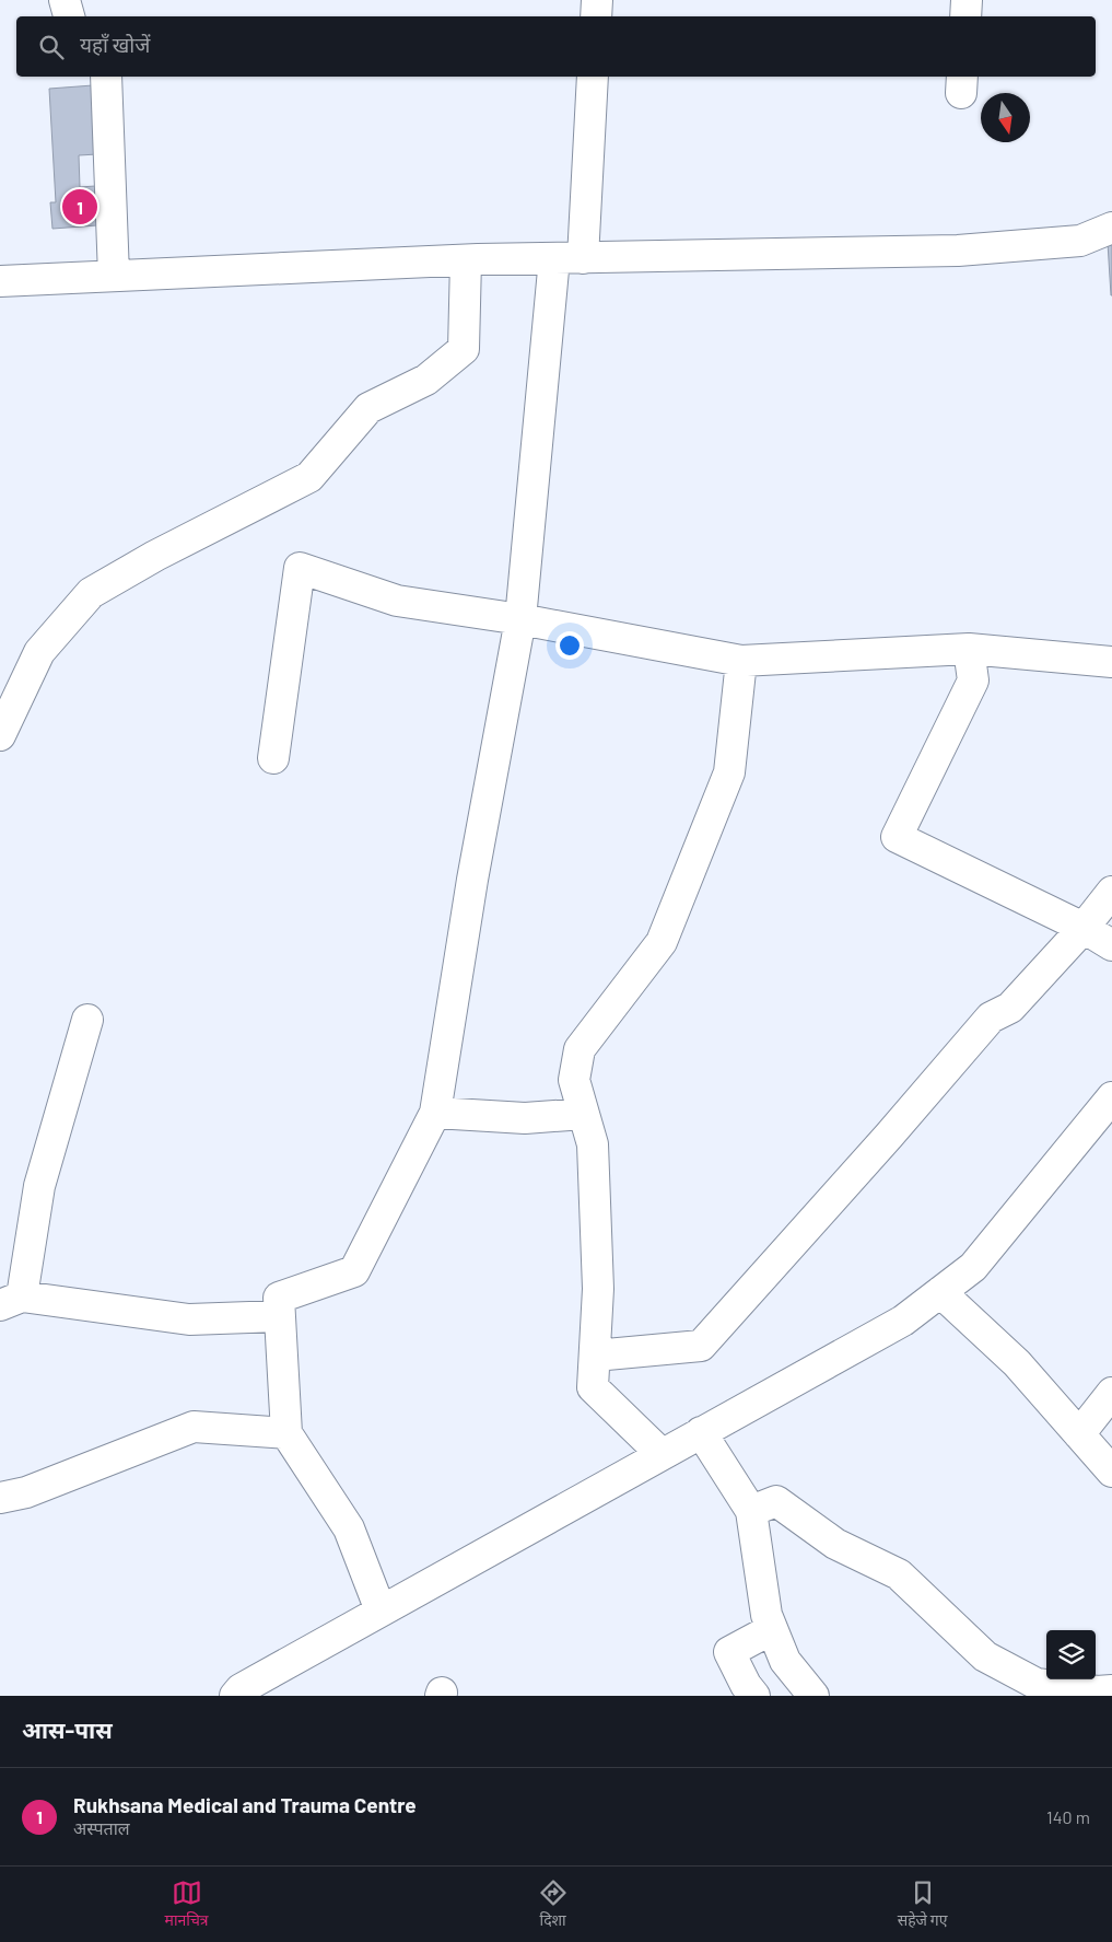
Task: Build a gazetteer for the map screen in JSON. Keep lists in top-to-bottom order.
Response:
{
  "north": "bottom",
  "page": {
    "search": "यहाँ खोजें",
    "pins": "1",
    "heading": "आस-पास",
    "list": [
      {
        "mark": "1",
        "name": "Rukhsana Medical and Trauma Centre",
        "note": "अस्पताल",
        "value": "140 m"
      }
    ],
    "nav": ["मानचित्र", "दिशा", "सहेजे गए"]
  }
}
